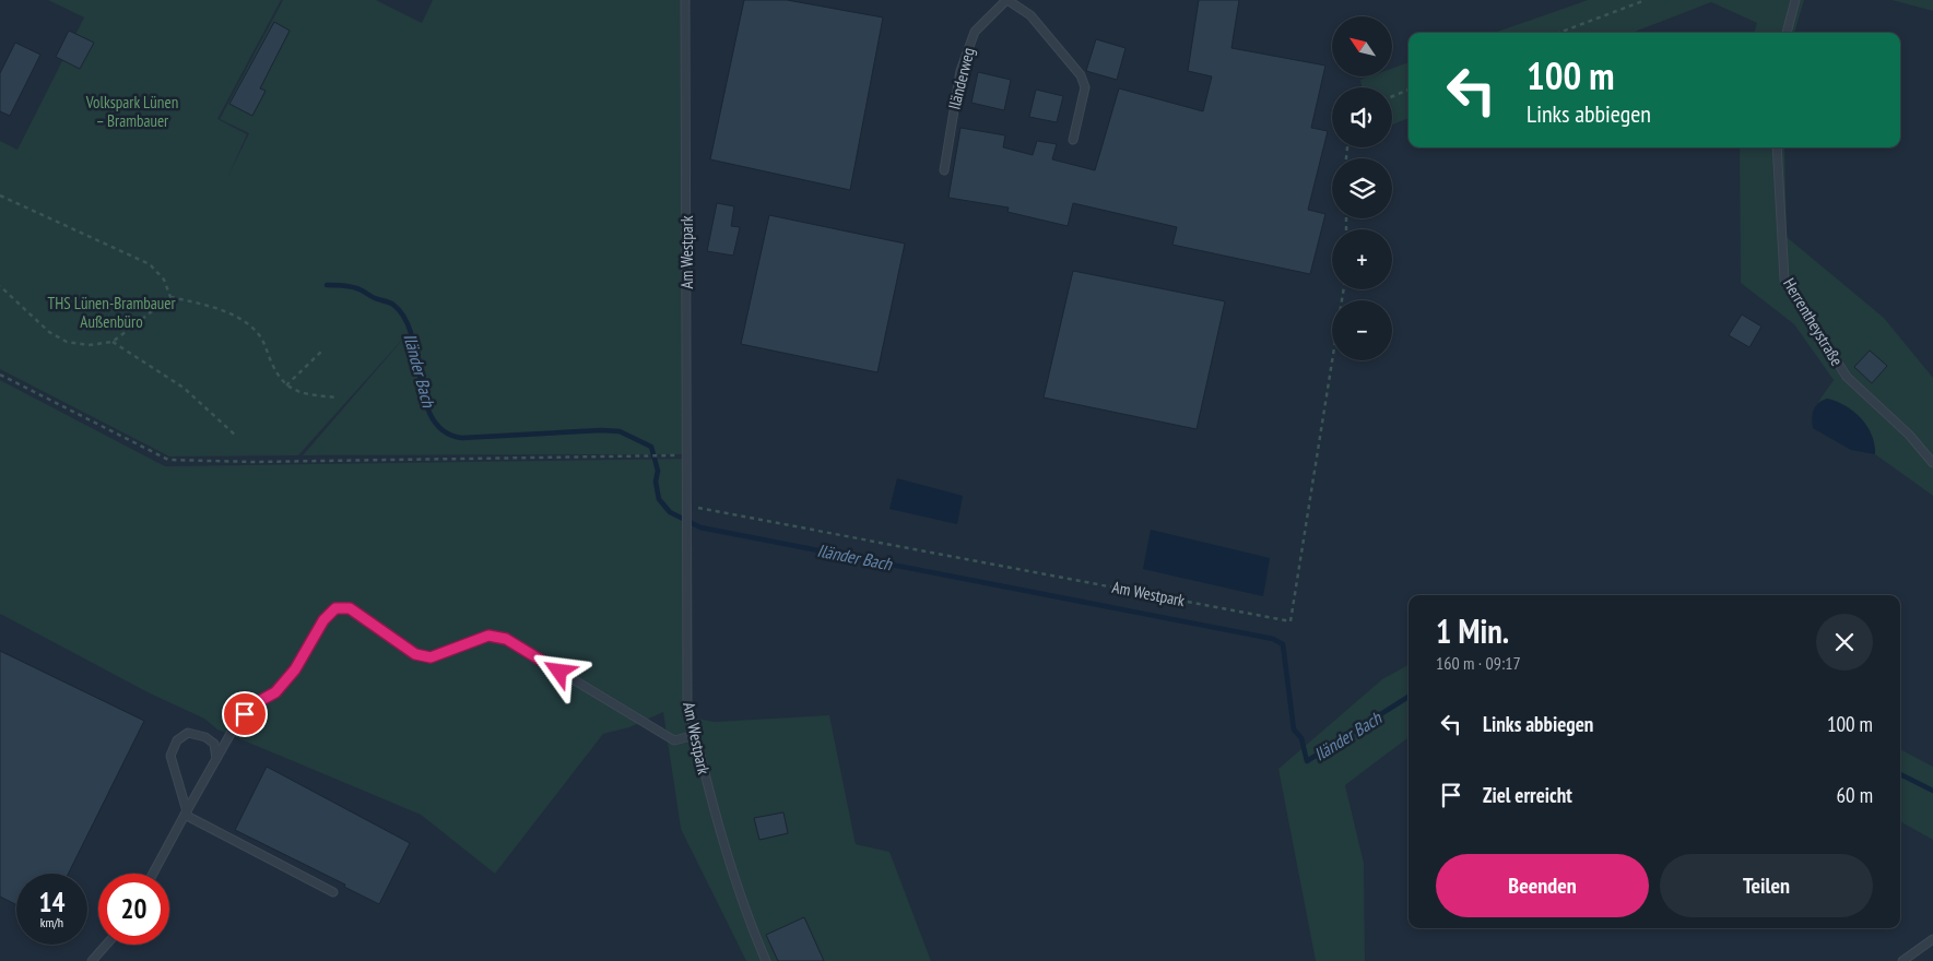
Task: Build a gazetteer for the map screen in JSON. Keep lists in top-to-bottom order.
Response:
{
  "streets": {
    "lane": ["Iländerweg", "Am Westpark", "Herrentheystraße"]
  },
  "water": ["Iländer Bach"],
  "parks": ["Volkspark Lünen – Brambauer", "THS Lünen-Brambauer Außenbüro"],
  "north": "top left",
  "page": {
    "map_buttons": ["+", "−"],
    "turn": ["100 m", "Links abbiegen"],
    "heading": ["1 Min.", "160 m · 09:17"],
    "list": [
      {
        "name": "Links abbiegen",
        "value": "100 m"
      },
      {
        "name": "Ziel erreicht",
        "value": "60 m"
      }
    ],
    "buttons": ["Beenden", "Teilen"],
    "speed": "14 km/h",
    "limit": "20"
  }
}
